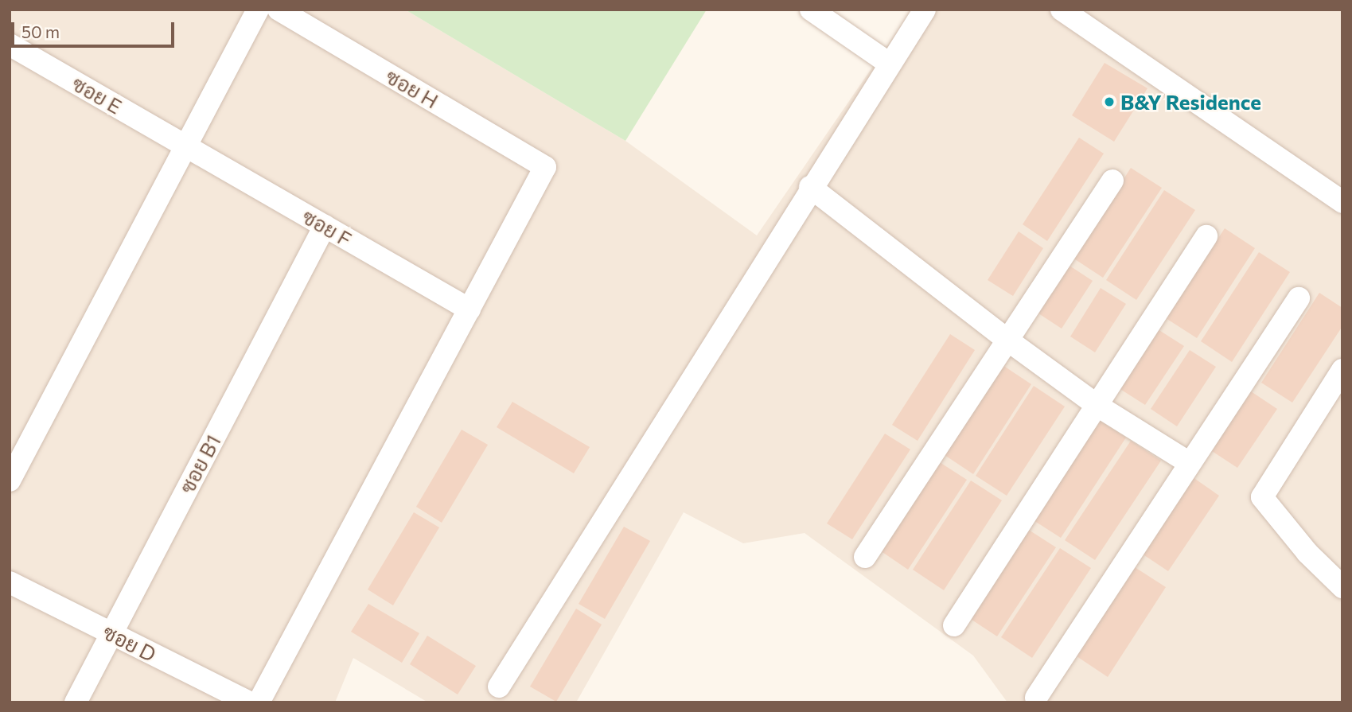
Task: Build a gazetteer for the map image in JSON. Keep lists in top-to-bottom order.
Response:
{
  "streets": {
    "street": [
      "ซอย H",
      "ซอย E",
      "ซอย F",
      "ซอย B1",
      "ซอย D"
    ]
  },
  "crossings": [
    ["ซอย H", "ซอย F"],
    ["ซอย E", "ซอย F"],
    ["ซอย F", "ซอย B1"],
    ["ซอย B1", "ซอย D"]
  ],
  "places": ["B&Y Residence"],
  "scale_bar": "50 m"
}
